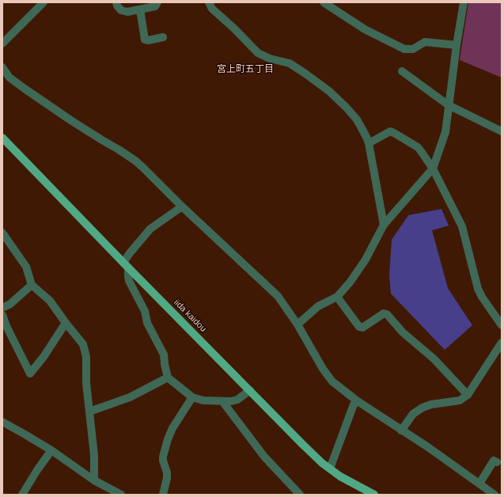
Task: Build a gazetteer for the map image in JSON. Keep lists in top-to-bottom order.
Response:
{
  "streets": {
    "main road": ["iida kaidou"]
  },
  "districts": ["宮上町五丁目"]
}
